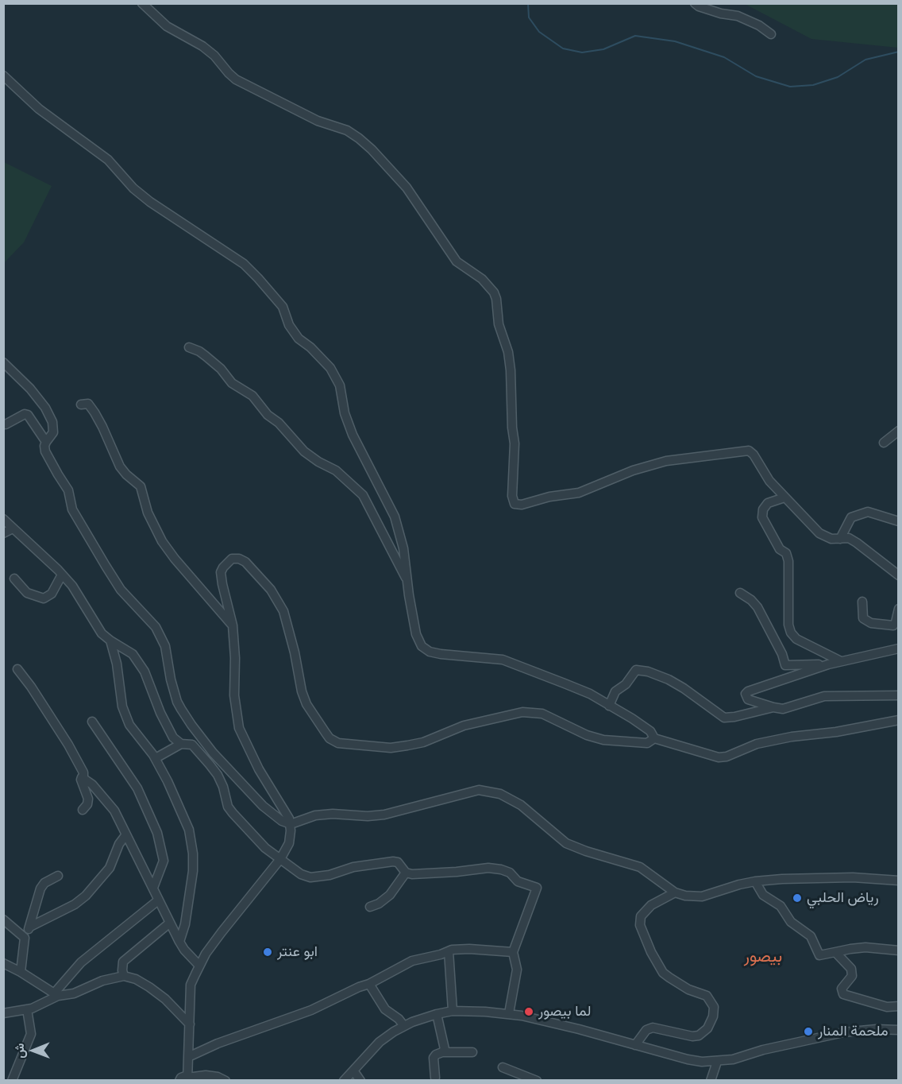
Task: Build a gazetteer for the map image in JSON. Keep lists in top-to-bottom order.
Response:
{
  "districts": ["بيصور"],
  "places": [
    "رياض الحلبي",
    "ابو عنتر",
    "لما بيصور",
    "ملحمة المنار"
  ],
  "north": "left"
}
